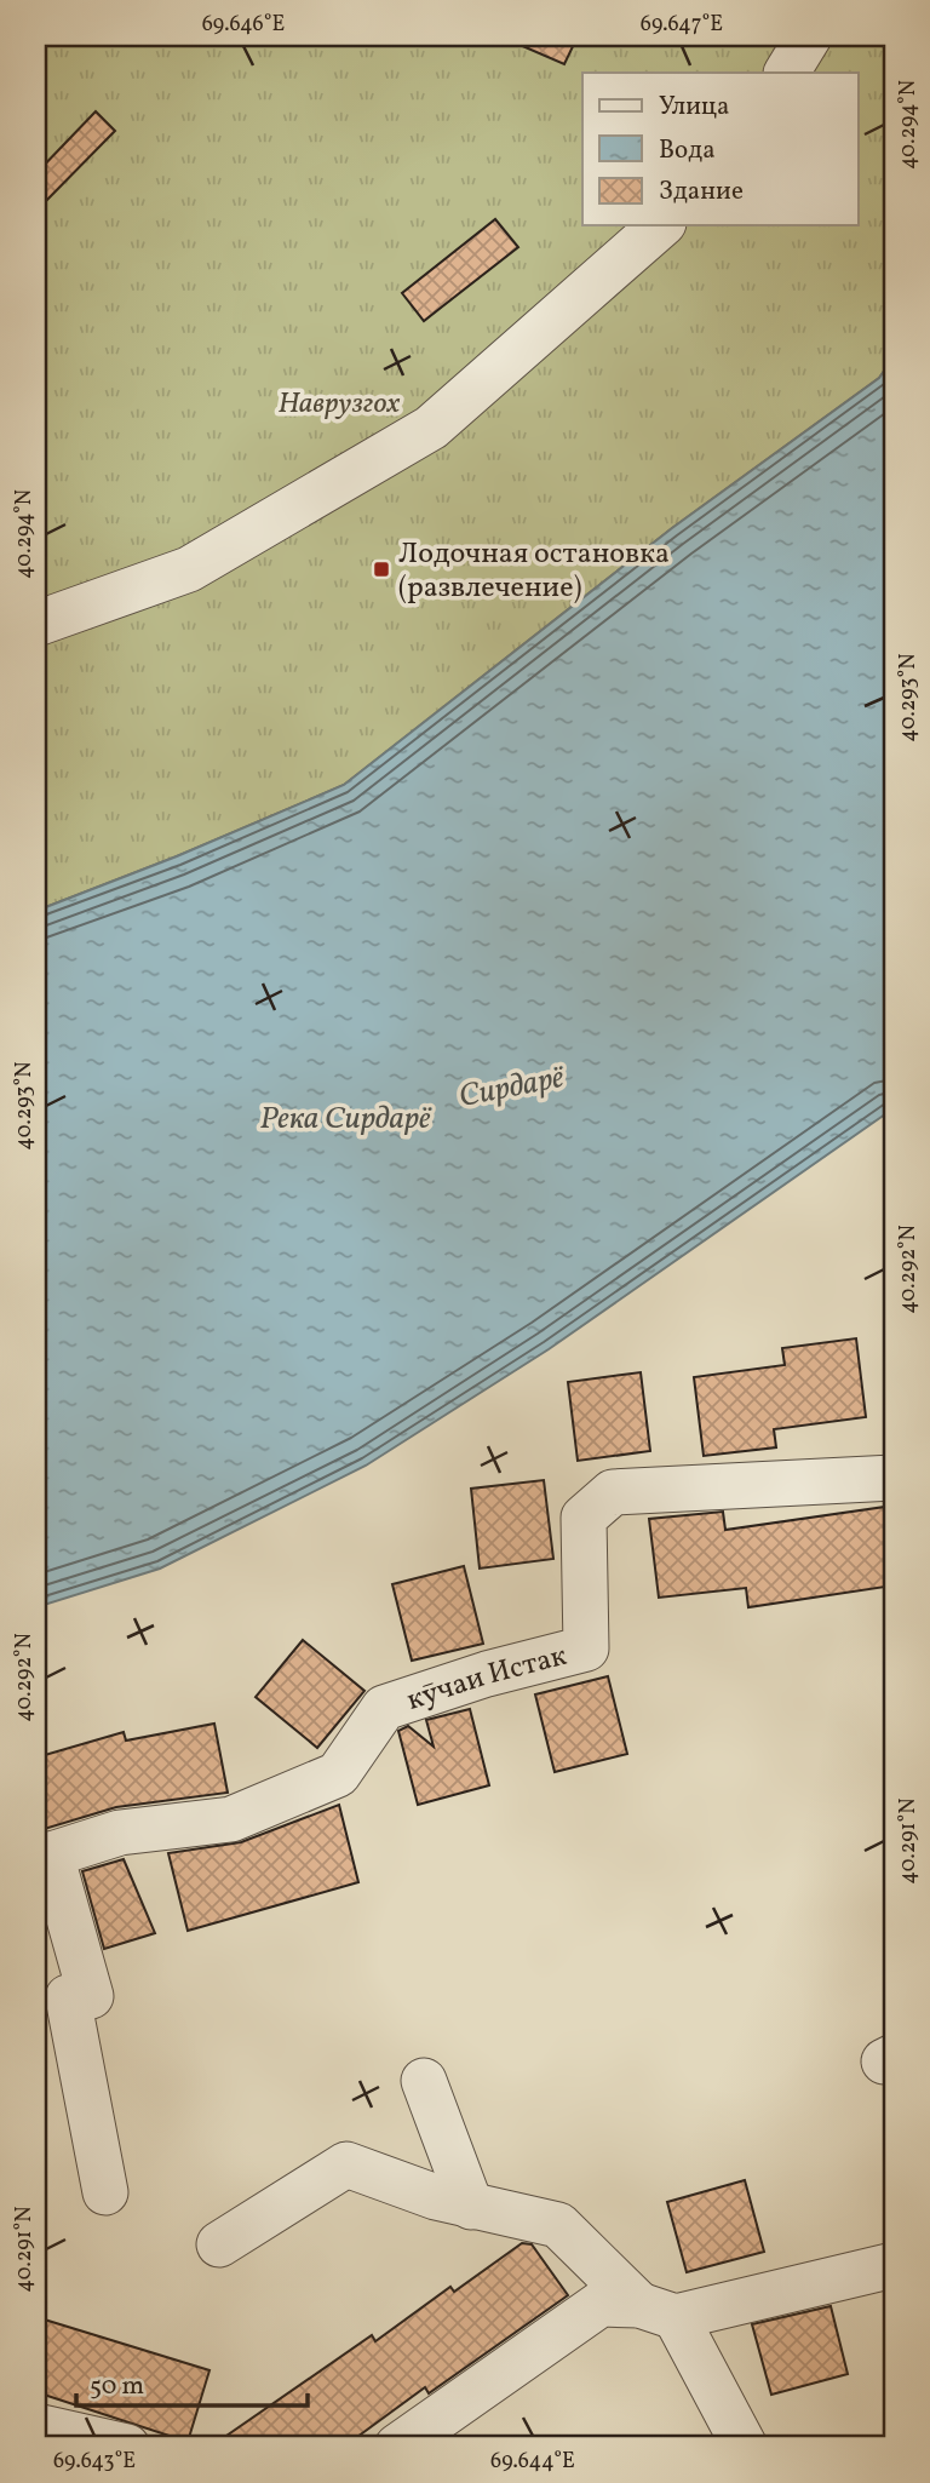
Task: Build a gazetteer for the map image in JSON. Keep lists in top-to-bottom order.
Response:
{
  "streets": {
    "street": ["кӯчаи Истак"]
  },
  "water": ["Сирдарё", "Река Сирдарё"],
  "parks": ["Наврузгох"],
  "places": {
    "transit": ["Лодочная остановка (развлечение)"]
  },
  "legend": ["Улица", "Вода", "Здание"],
  "scale_bar": "50 m",
  "coordinates": [
    "69.646°E",
    "69.647°E",
    "40.294°N",
    "40.293°N",
    "40.292°N",
    "40.291°N",
    "69.643°E",
    "69.644°E"
  ]
}
